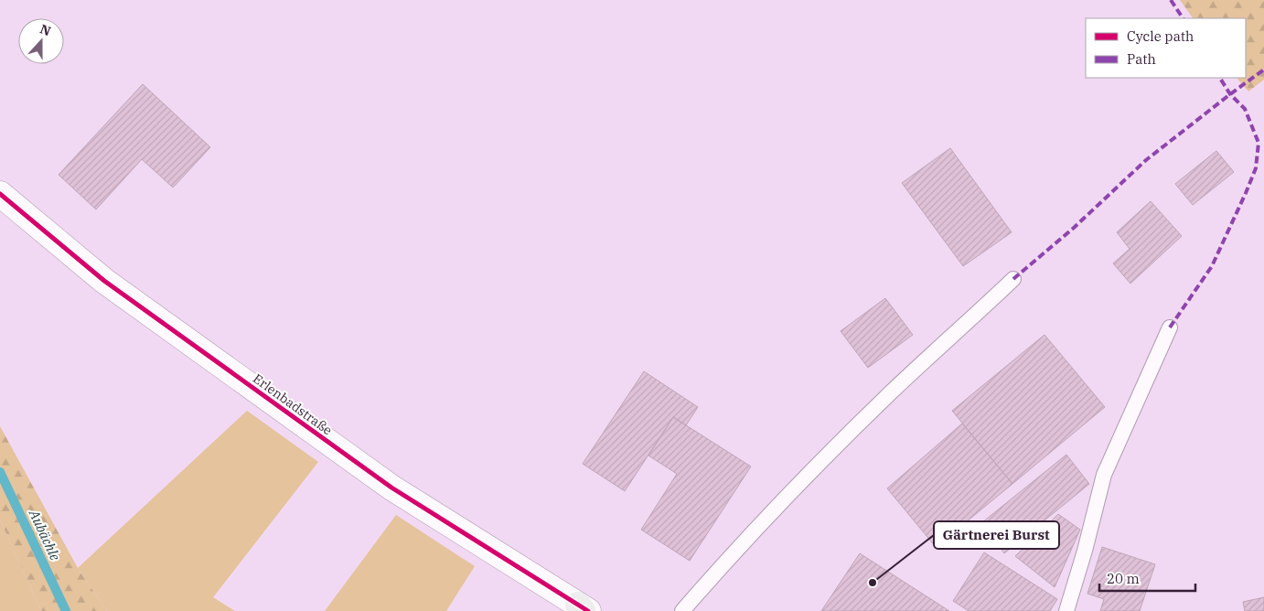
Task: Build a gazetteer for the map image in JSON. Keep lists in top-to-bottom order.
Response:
{
  "streets": {
    "street": ["Erlenbadstraße"]
  },
  "water": ["Aubächle"],
  "places": ["Gärtnerei Burst"],
  "legend": ["Cycle path", "Path"],
  "scale_bar": "20 m",
  "north": "top"
}
